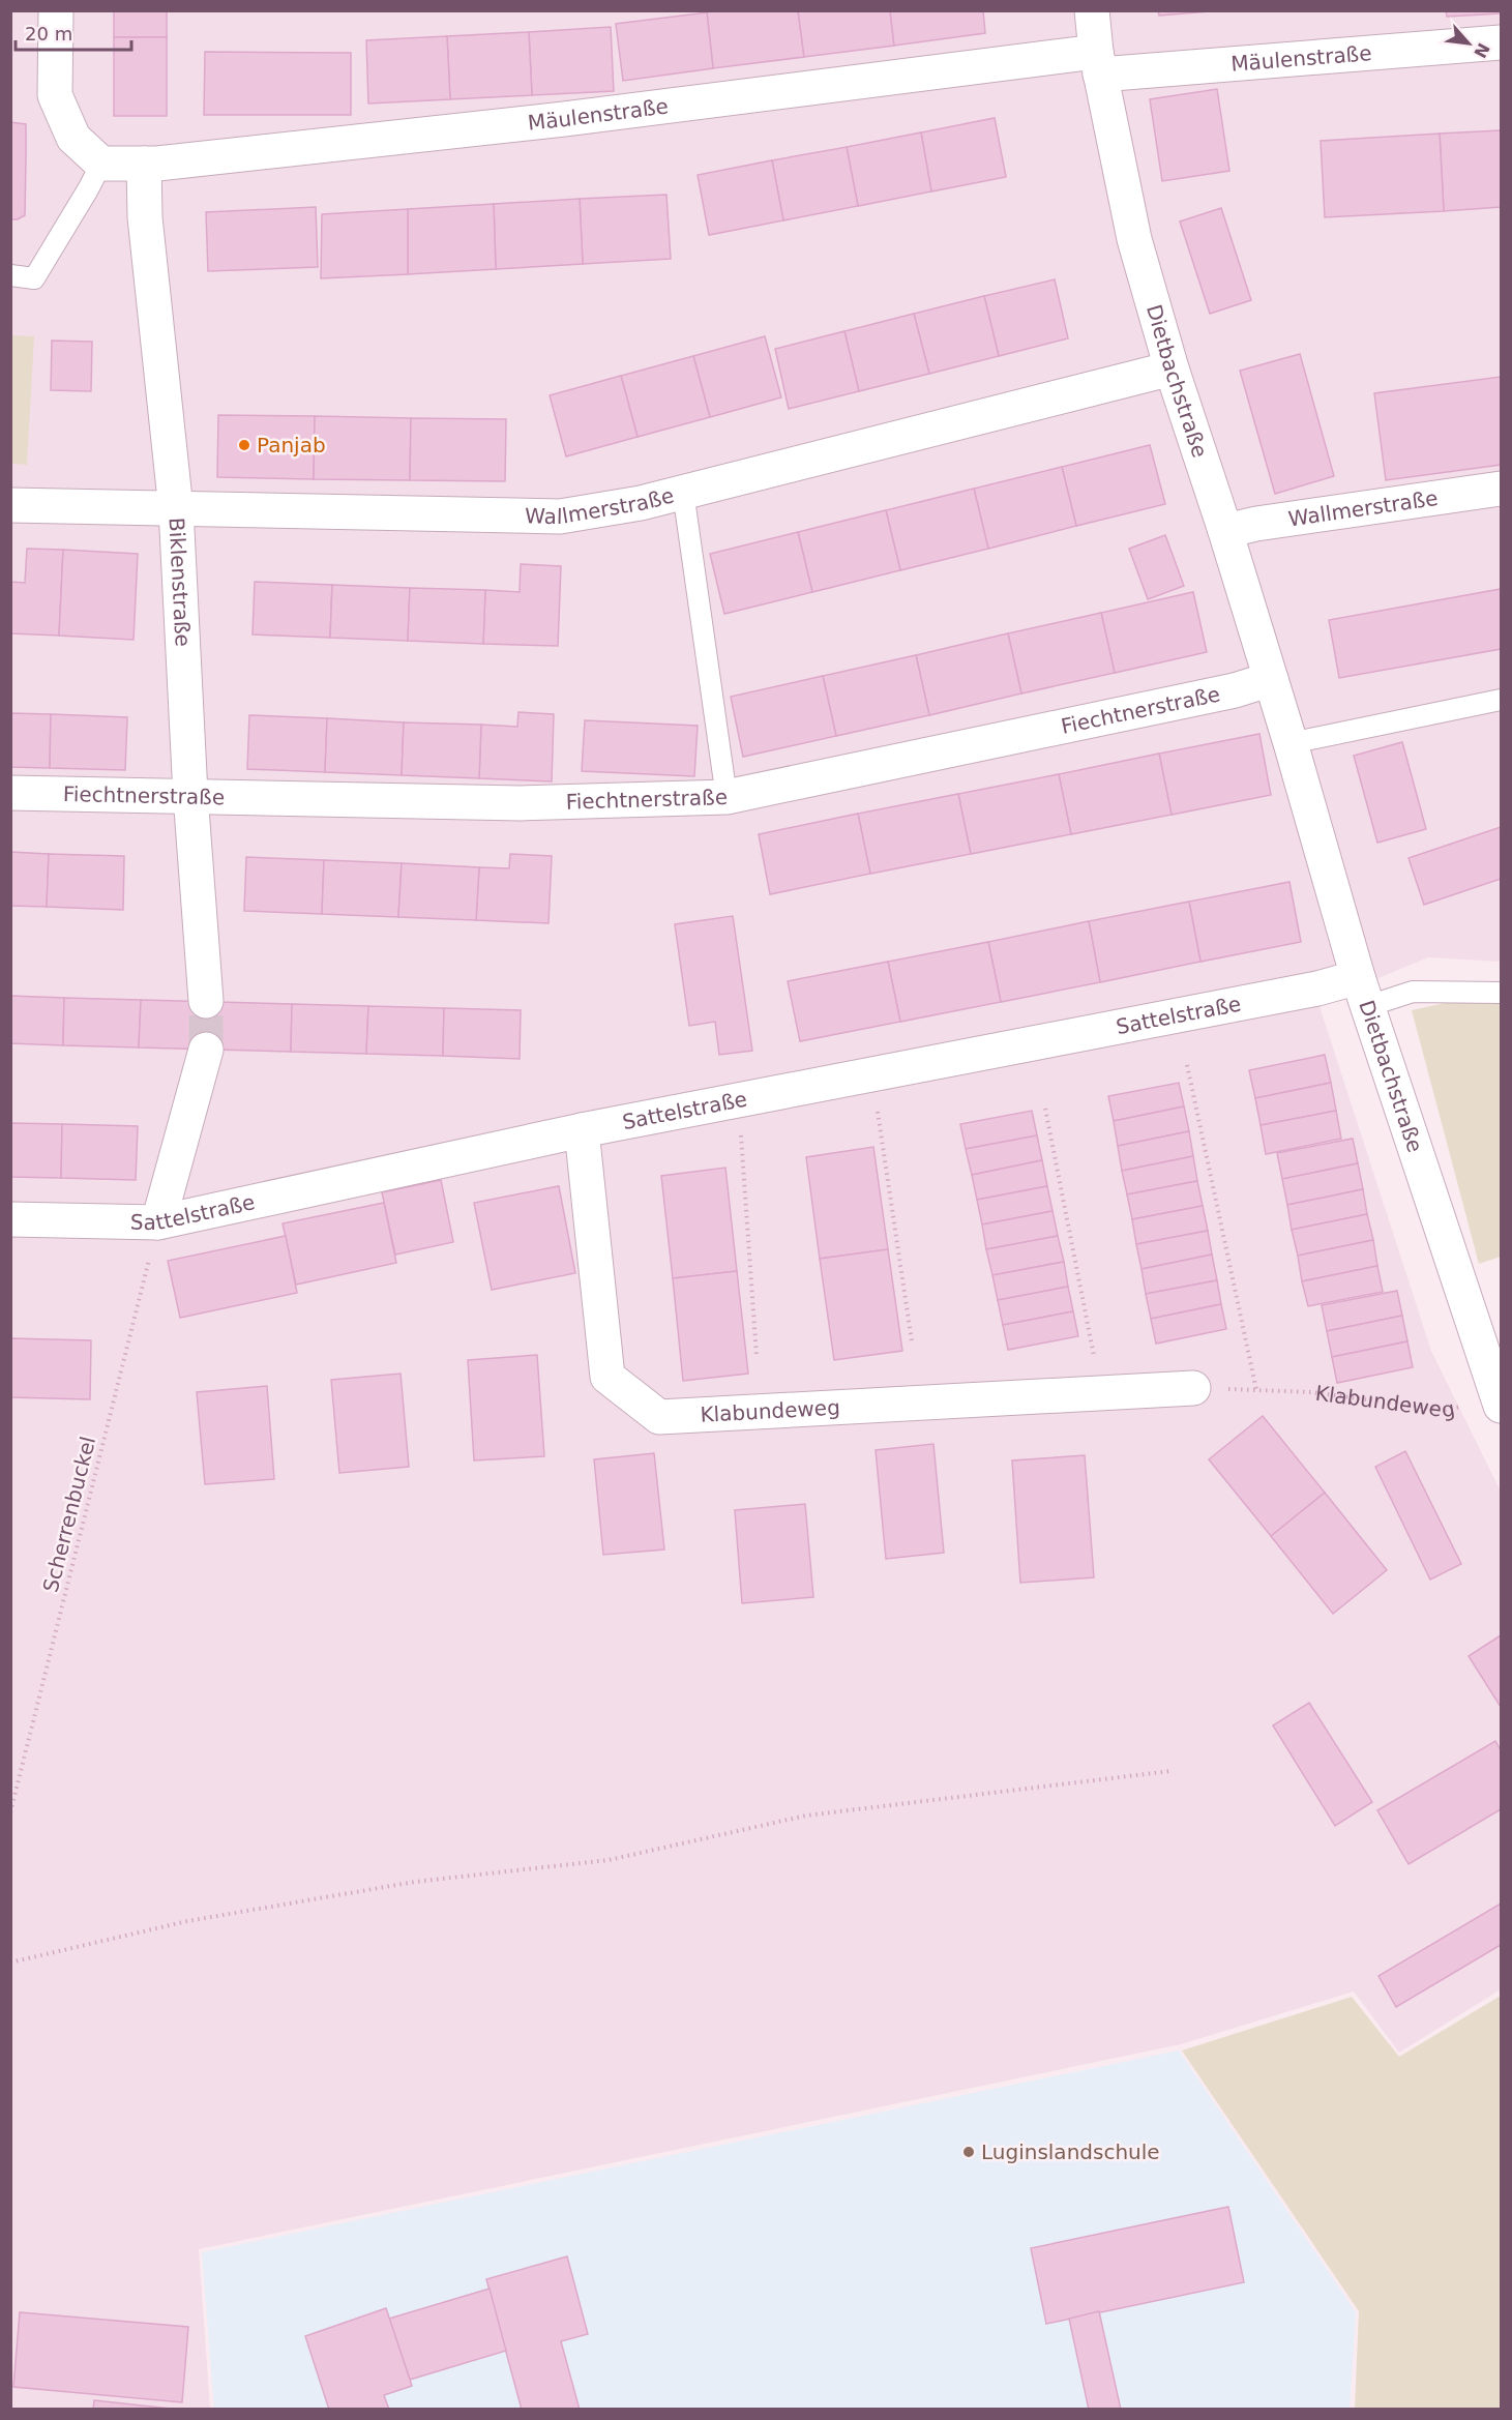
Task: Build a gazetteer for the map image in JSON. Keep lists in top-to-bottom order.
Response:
{
  "streets": {
    "street": [
      "Mäulenstraße",
      "Dietbachstraße",
      "Wallmerstraße",
      "Biklenstraße",
      "Fiechtnerstraße",
      "Sattelstraße",
      "Klabundeweg"
    ],
    "path": ["Scherrenbuckel"]
  },
  "crossings": [
    ["Mäulenstraße", "Dietbachstraße"],
    ["Mäulenstraße", "Biklenstraße"],
    ["Dietbachstraße", "Wallmerstraße"],
    ["Dietbachstraße", "Fiechtnerstraße"],
    ["Dietbachstraße", "Sattelstraße"],
    ["Dietbachstraße", "Klabundeweg"],
    ["Wallmerstraße", "Biklenstraße"],
    ["Biklenstraße", "Fiechtnerstraße"],
    ["Sattelstraße", "Klabundeweg"],
    ["Sattelstraße", "Scherrenbuckel"]
  ],
  "places": ["Panjab", "Luginslandschule"],
  "scale_bar": "20 m",
  "north": "bottom right"
}
